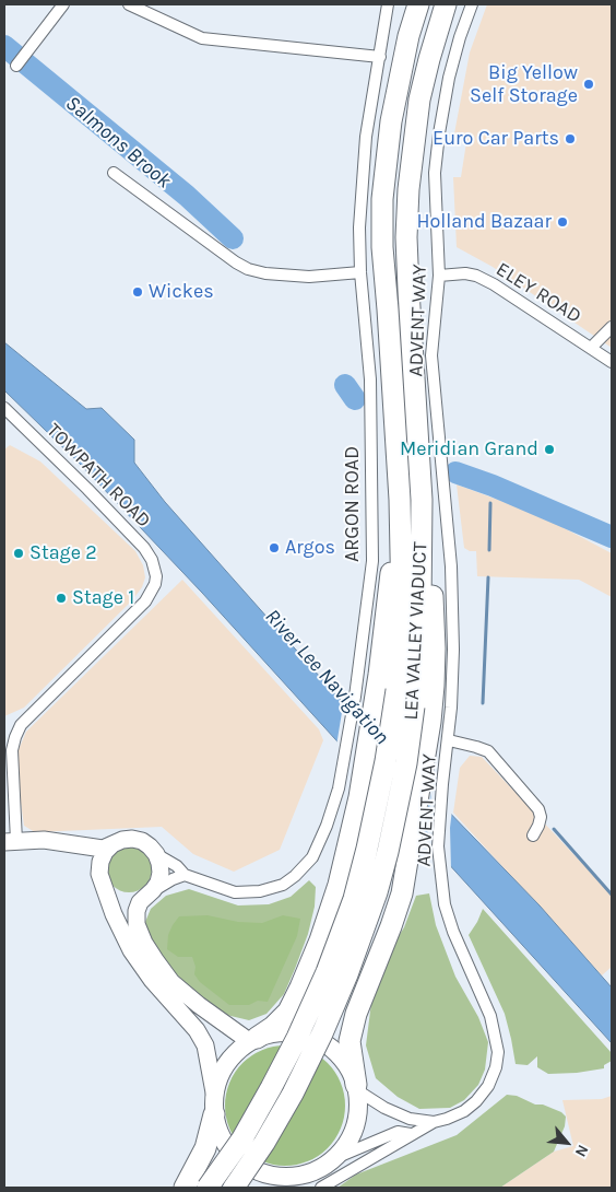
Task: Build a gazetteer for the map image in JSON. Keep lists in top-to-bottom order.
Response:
{
  "streets": {
    "highway": ["LEA VALLEY VIADUCT"],
    "street": [
      "ELEY ROAD",
      "ADVENT WAY",
      "TOWPATH ROAD",
      "ARGON ROAD"
    ]
  },
  "crossings": [
    ["ELEY ROAD", "ADVENT WAY"]
  ],
  "water": ["Salmons Brook", "River Lee Navigation"],
  "places": [
    "Big Yellow Self Storage",
    "Euro Car Parts",
    "Holland Bazaar",
    "Wickes",
    "Meridian Grand",
    "Argos",
    "Stage 2",
    "Stage 1"
  ],
  "north": "bottom right"
}
